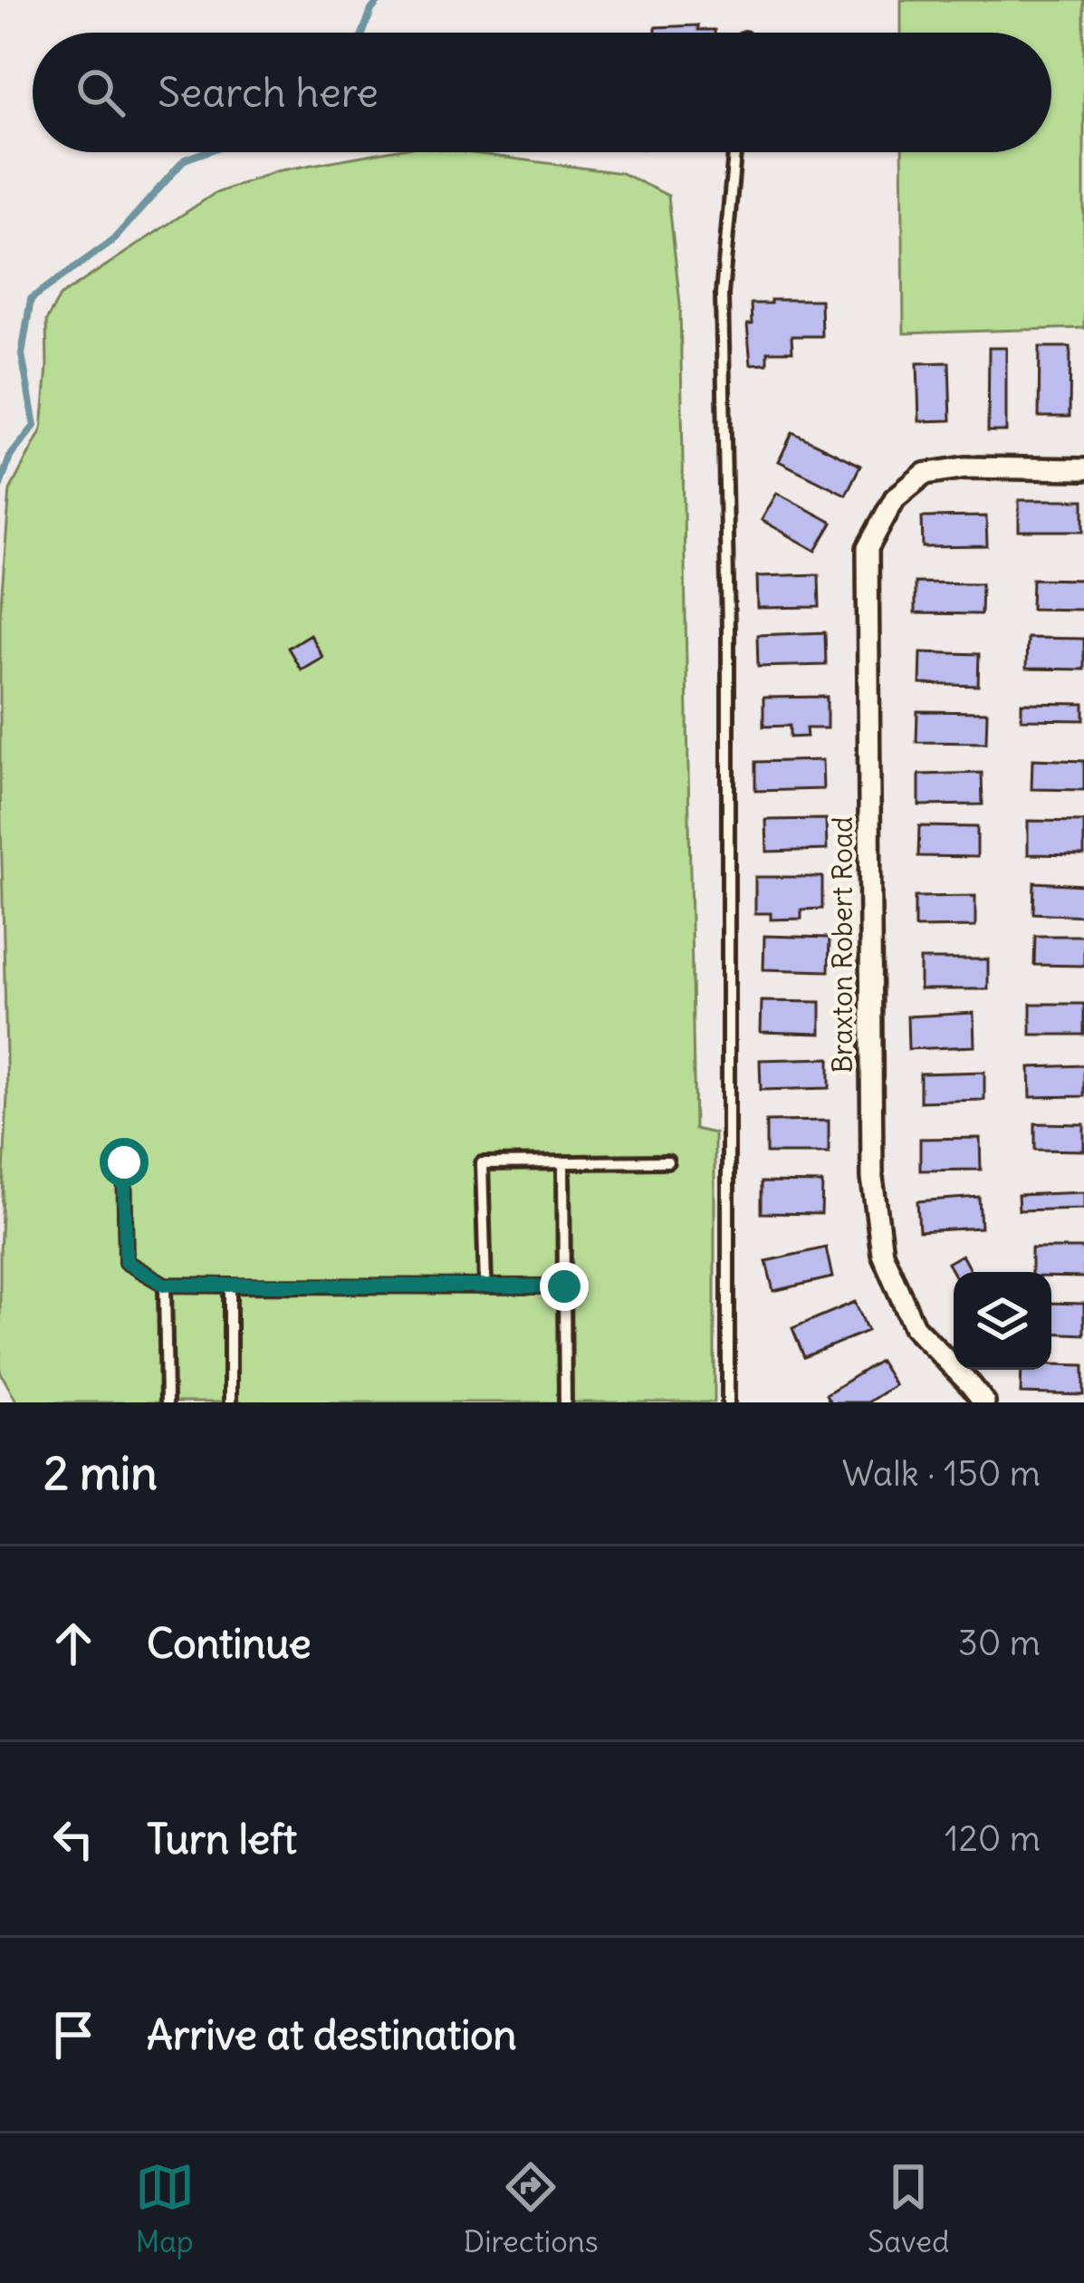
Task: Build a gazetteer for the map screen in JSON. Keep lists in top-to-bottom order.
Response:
{
  "streets": {
    "street": ["Braxton Robert Road"]
  },
  "page": {
    "search": "Search here",
    "heading": ["2 min", "Walk · 150 m"],
    "list": [
      ["Continue", "30 m"],
      ["Turn left", "120 m"],
      "Arrive at destination"
    ],
    "nav": ["Map", "Directions", "Saved"]
  }
}
